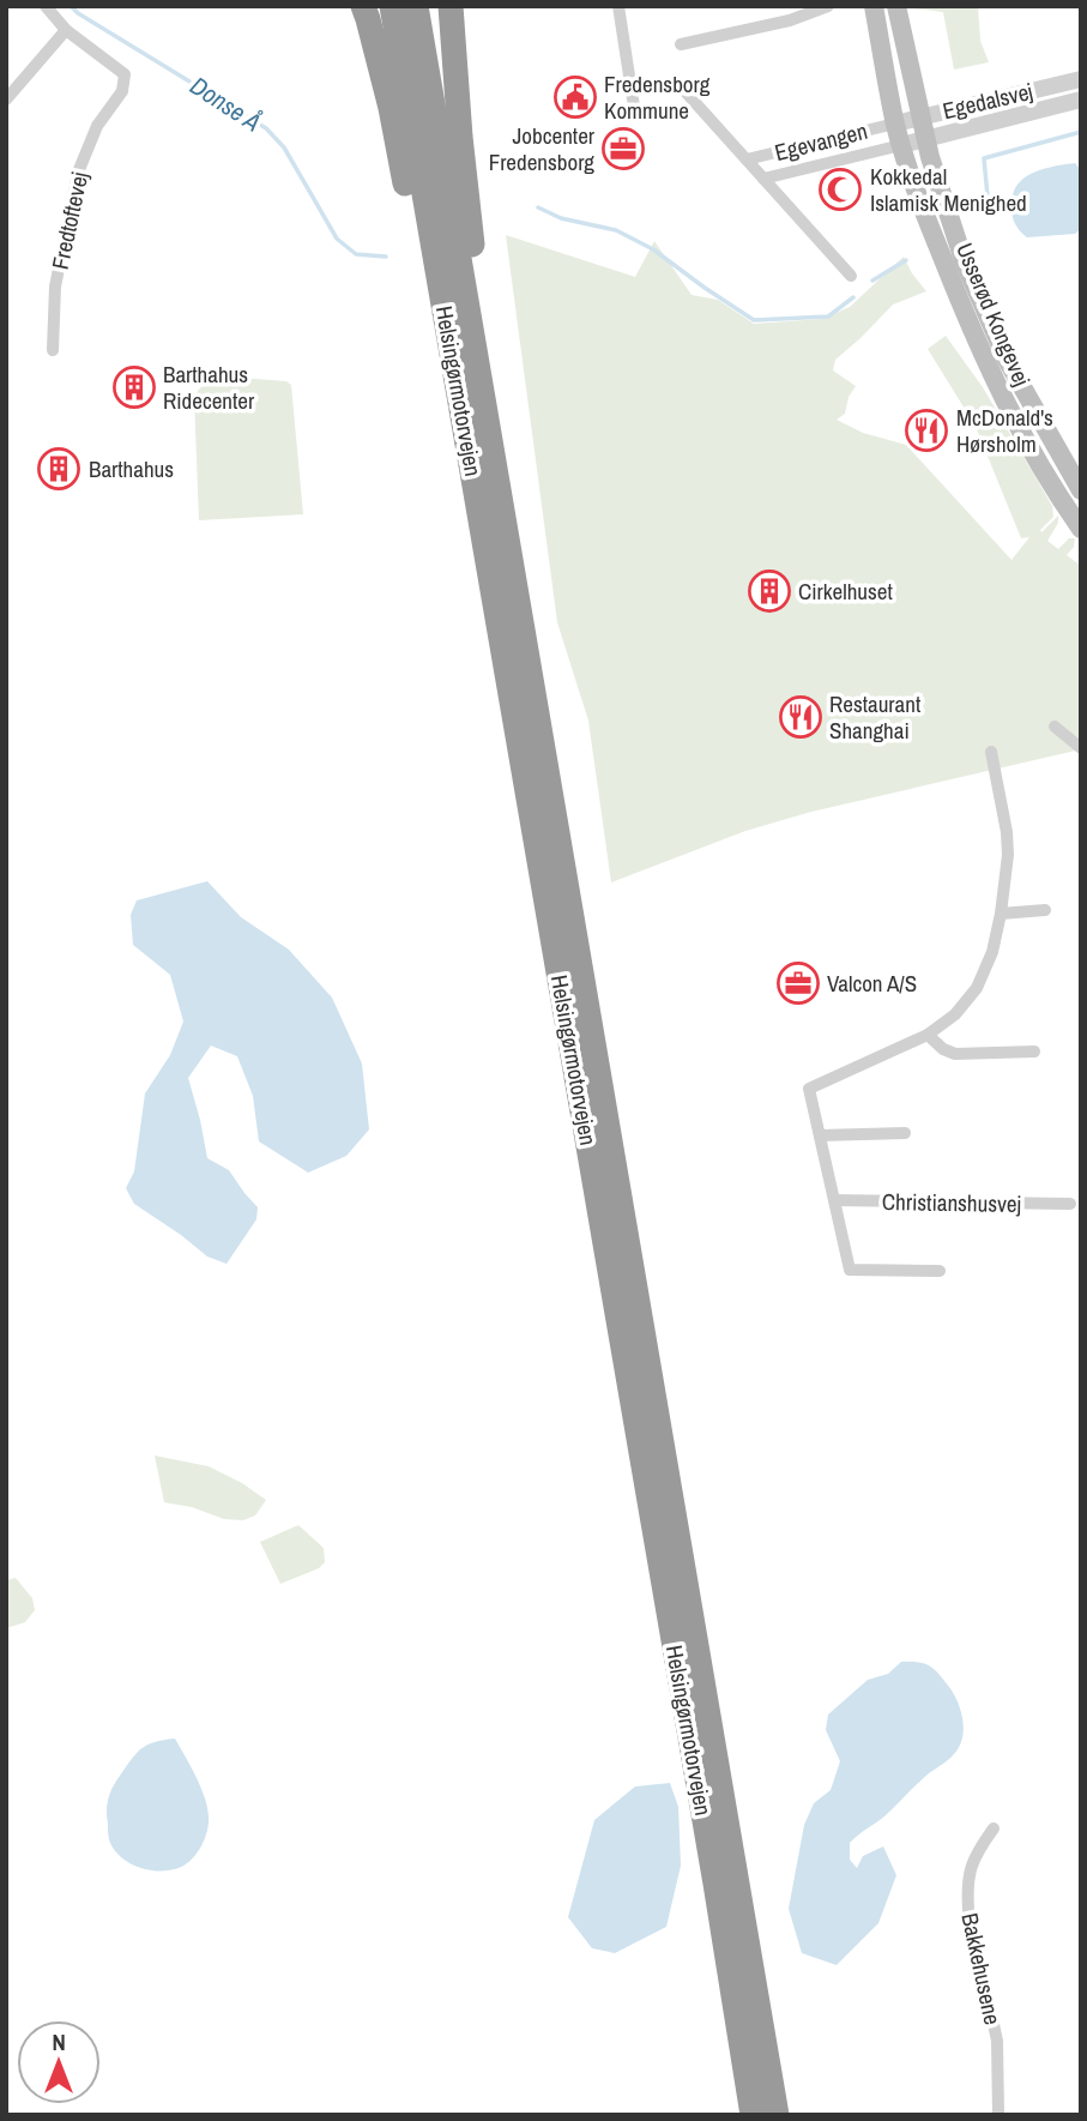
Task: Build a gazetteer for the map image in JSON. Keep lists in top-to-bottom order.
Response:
{
  "streets": {
    "highway": ["Helsingørmotorvejen"],
    "main road": ["Usserød Kongevej"],
    "street": [
      "Egedalsvej",
      "Egevangen",
      "Fredtoftevej",
      "Christianshusvej",
      "Bakkehusene"
    ]
  },
  "crossings": [
    ["Egedalsvej", "Egevangen"],
    ["Egedalsvej", "Usserød Kongevej"],
    ["Egevangen", "Usserød Kongevej"]
  ],
  "water": ["Donse Å"],
  "places": {
    "public building": ["Fredensborg Kommune"],
    "office": ["Jobcenter Fredensborg", "Valcon A/S"],
    "mosque": ["Kokkedal Islamisk Menighed"],
    "building": ["Barthahus Ridecenter", "Barthahus", "Cirkelhuset"],
    "restaurant": ["McDonald's Hørsholm", "Restaurant Shanghai"]
  },
  "north": "top"
}
